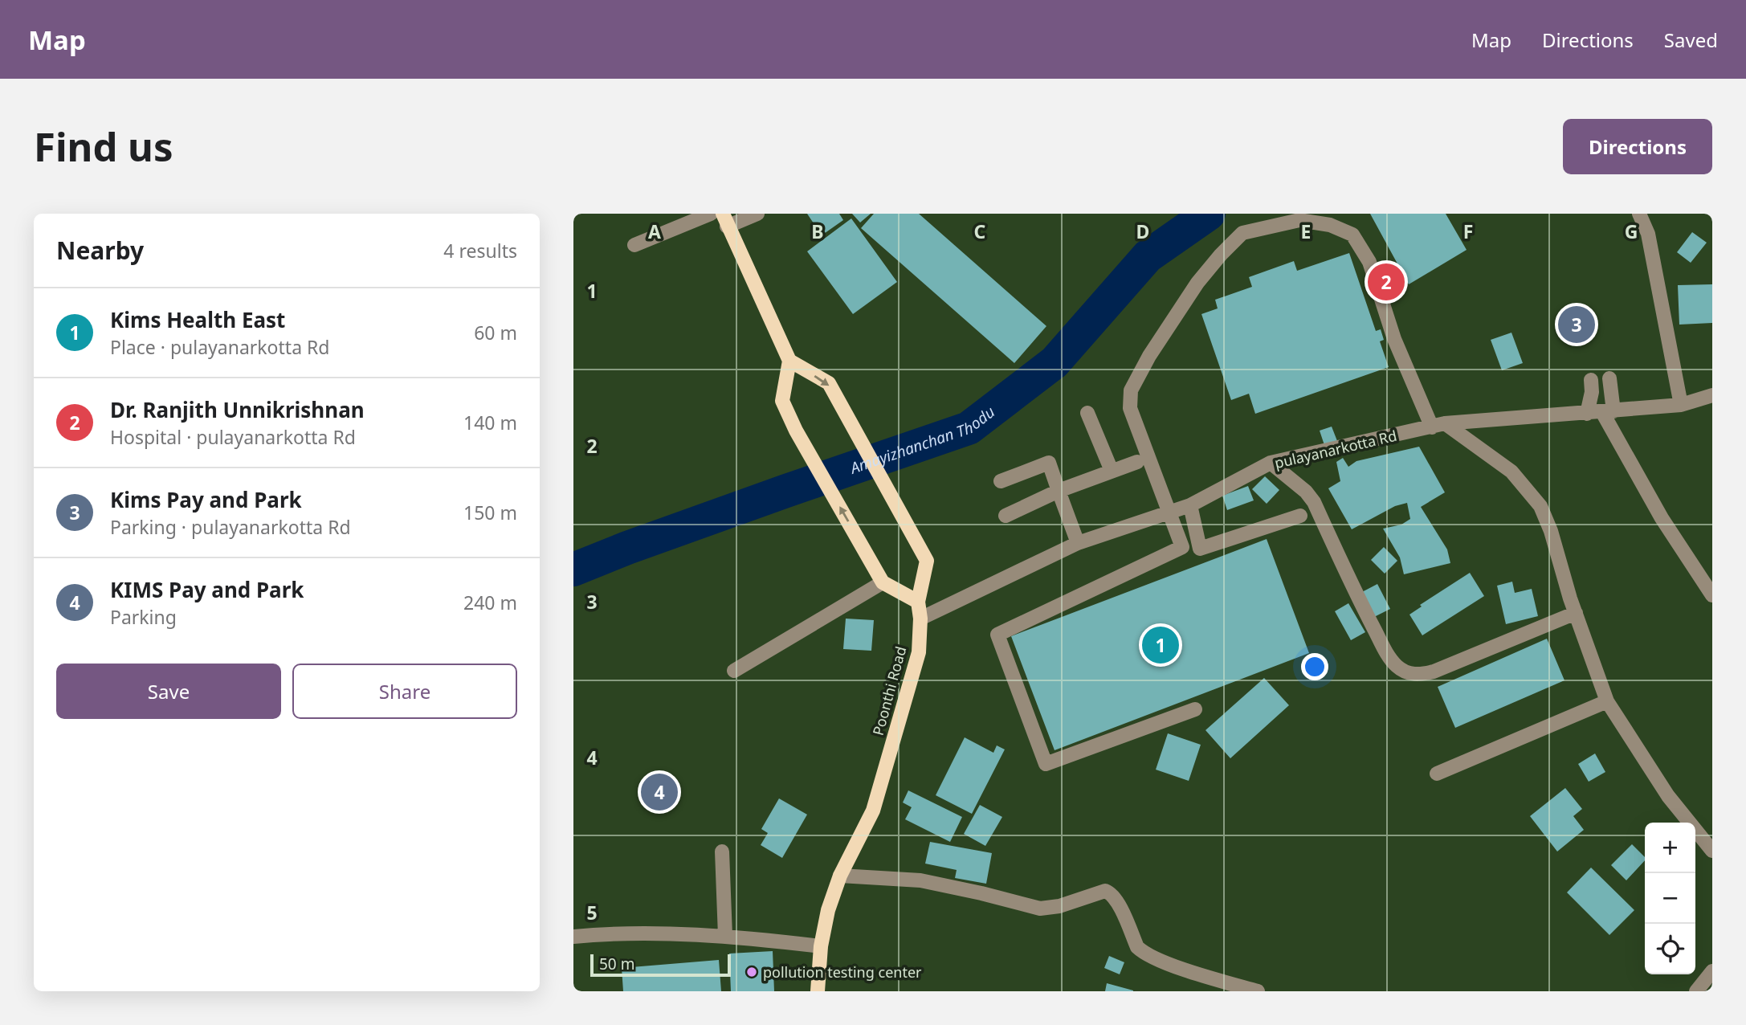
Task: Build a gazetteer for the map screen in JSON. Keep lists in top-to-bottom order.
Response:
{
  "streets": {
    "main road": ["Poonthi Road"],
    "street": ["pulayanarkotta Rd"]
  },
  "crossings": [
    ["pulayanarkotta Rd", "Poonthi Road"]
  ],
  "water": ["Amayizhanchan Thodu"],
  "places": ["pollution testing center"],
  "scale_bar": "50 m",
  "page": {
    "header": "Map",
    "nav": ["Map", "Directions", "Saved"],
    "buttons": [
      "Directions",
      ["Save", "Share"]
    ],
    "title": "Find us",
    "heading": ["Nearby", "4 results"],
    "pins": [
      "2",
      "3",
      "1",
      "4"
    ],
    "list": [
      {
        "mark": "1",
        "name": "Kims Health East",
        "note": "Place · pulayanarkotta Rd",
        "value": "60 m"
      },
      {
        "mark": "2",
        "name": "Dr. Ranjith Unnikrishnan",
        "note": "Hospital · pulayanarkotta Rd",
        "value": "140 m"
      },
      {
        "mark": "3",
        "name": "Kims Pay and Park",
        "note": "Parking · pulayanarkotta Rd",
        "value": "150 m"
      },
      {
        "mark": "4",
        "name": "KIMS Pay and Park",
        "note": "Parking",
        "value": "240 m"
      }
    ],
    "map_buttons": ["+", "−"],
    "scale": "50 m"
  },
  "grid": {
    "columns": [
      "A",
      "B",
      "C",
      "D",
      "E",
      "F",
      "G"
    ],
    "rows": [
      "1",
      "2",
      "3",
      "4",
      "5"
    ]
  }
}
